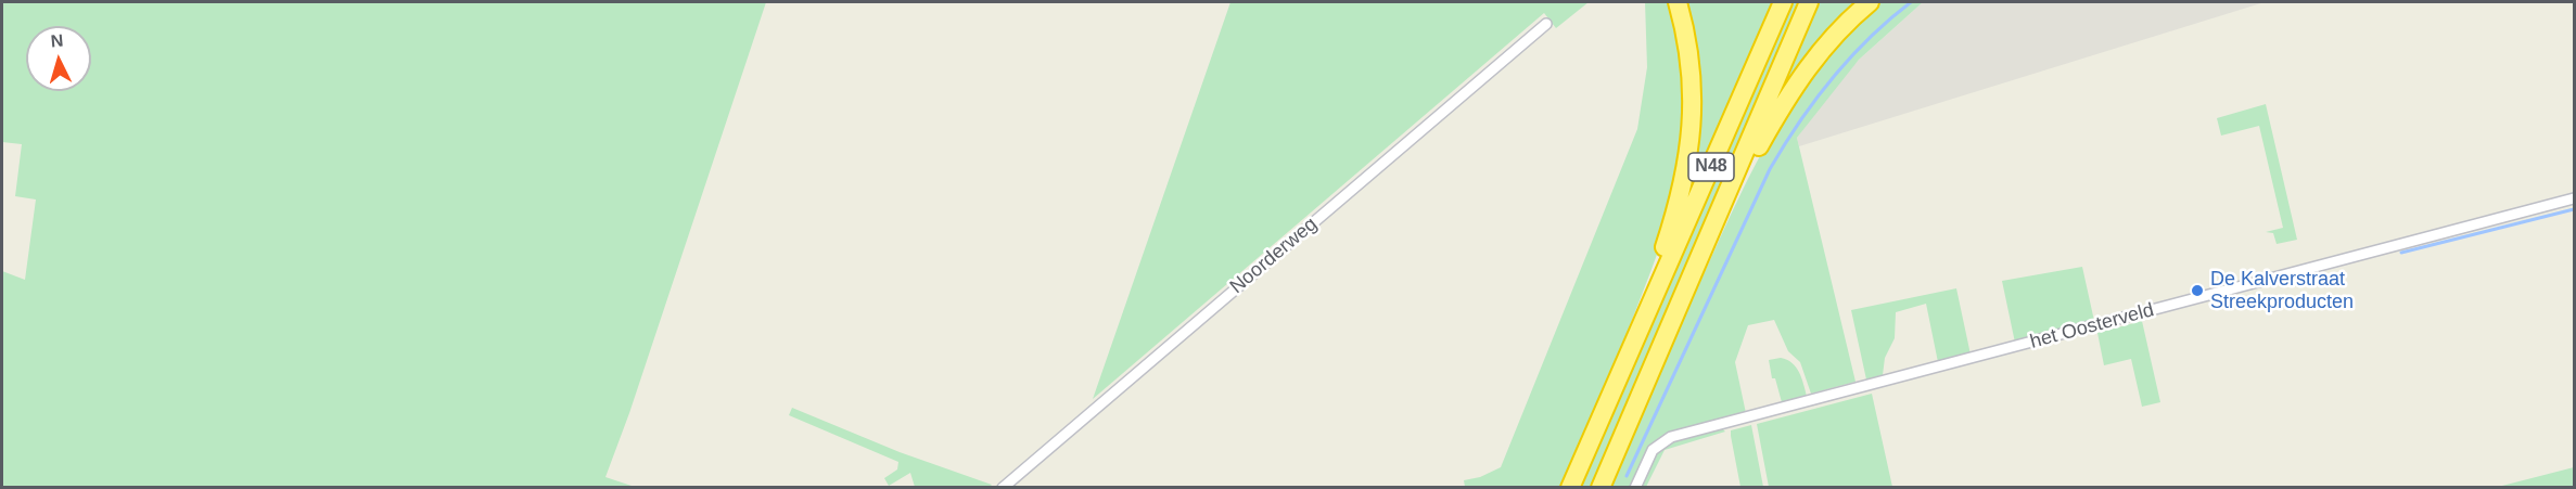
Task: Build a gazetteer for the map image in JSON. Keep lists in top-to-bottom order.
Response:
{
  "streets": {
    "highway": ["N48"],
    "street": ["Noorderweg", "het Oosterveld"]
  },
  "places": ["De Kalverstraat Streekproducten"],
  "north": "top"
}
